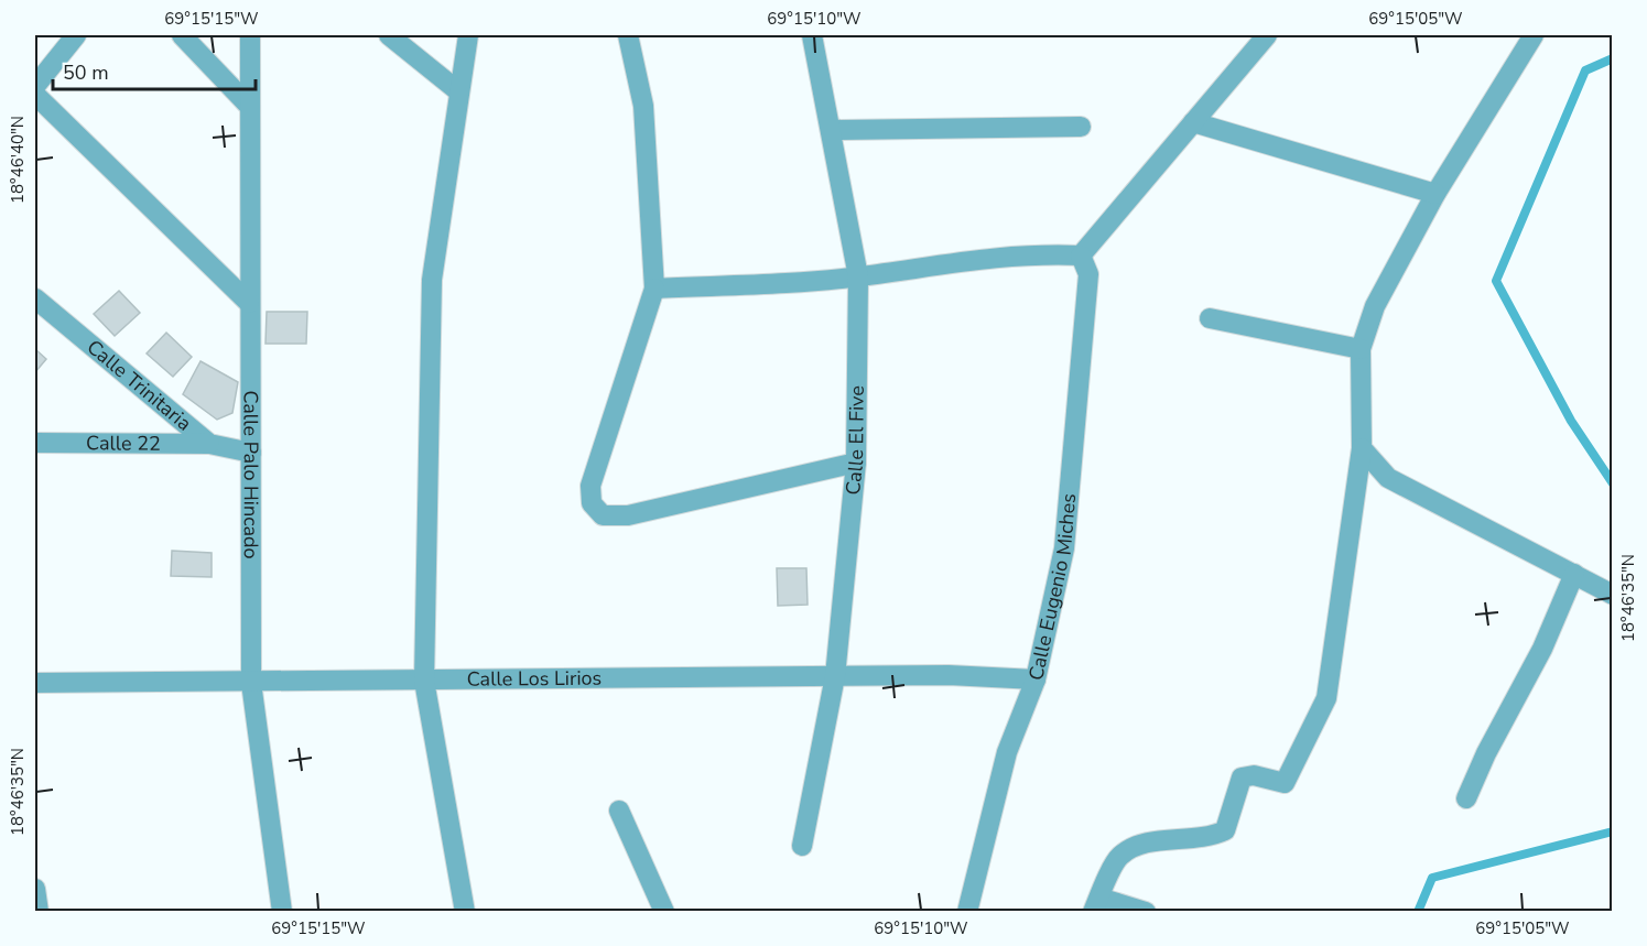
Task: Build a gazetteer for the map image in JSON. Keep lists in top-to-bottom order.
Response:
{
  "streets": {
    "street": [
      "Calle Trinitaria",
      "Calle El Five",
      "Calle 22",
      "Calle Palo Hincado",
      "Calle Eugenio Miches",
      "Calle Los Lirios"
    ]
  },
  "crossings": [
    ["Calle Trinitaria", "Calle 22"],
    ["Calle Trinitaria", "Calle Palo Hincado"],
    ["Calle El Five", "Calle Los Lirios"],
    ["Calle Palo Hincado", "Calle Los Lirios"],
    ["Calle Eugenio Miches", "Calle Los Lirios"]
  ],
  "scale_bar": "50 m",
  "coordinates": [
    "69°15'15\"W",
    "69°15'10\"W",
    "69°15'05\"W",
    "18°46'40\"N",
    "18°46'35\"N"
  ]
}
